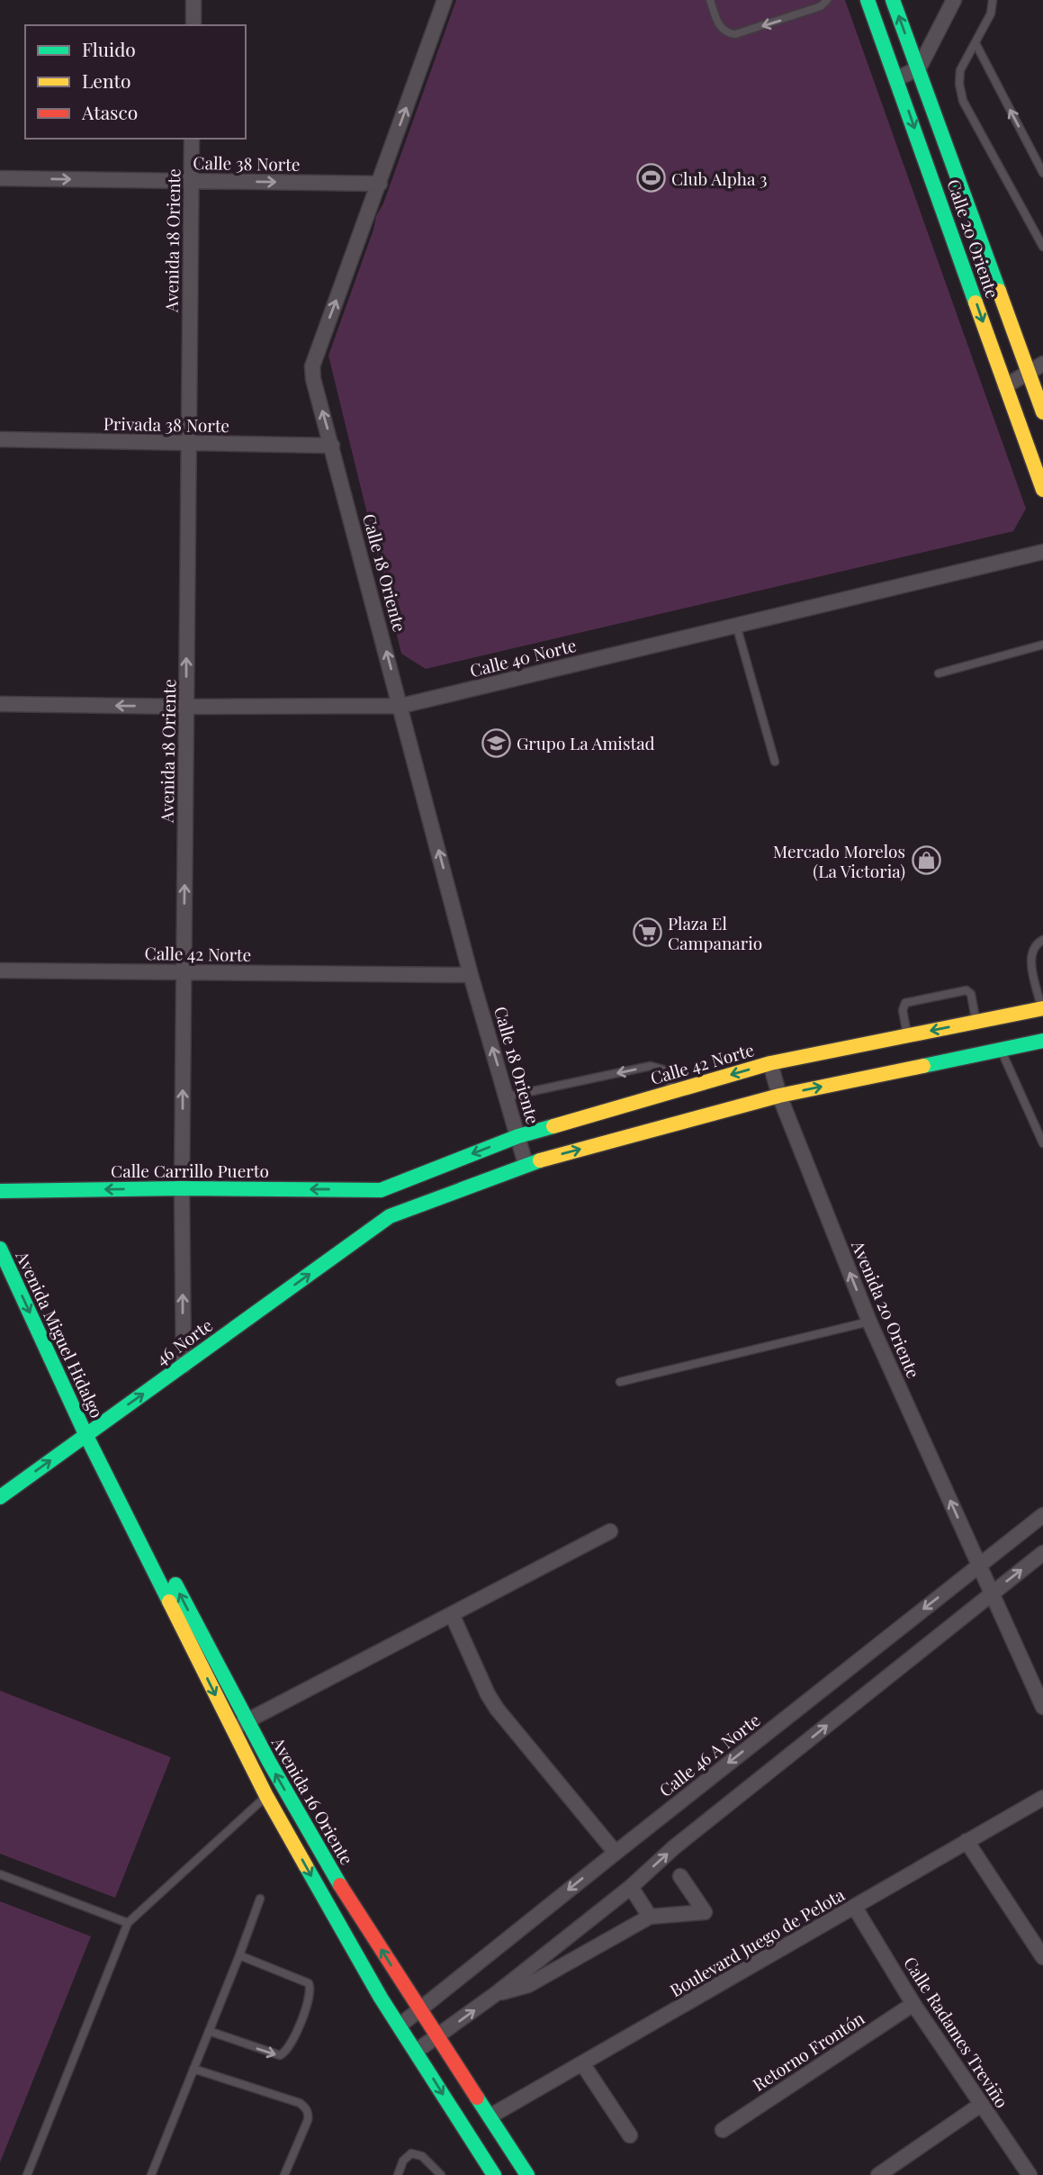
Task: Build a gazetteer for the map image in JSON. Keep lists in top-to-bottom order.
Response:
{
  "streets": {
    "main road": [
      "Calle 20 Oriente",
      "Calle 42 Norte",
      "Calle Carrillo Puerto",
      "Avenida Miguel Hidalgo",
      "46 Norte",
      "Avenida 16 Oriente"
    ],
    "street": [
      "Calle 38 Norte",
      "Avenida 18 Oriente",
      "Privada 38 Norte",
      "Calle 18 Oriente",
      "Calle 40 Norte",
      "Avenida 20 Oriente",
      "Calle 46 A Norte",
      "Boulevard Juego de Pelota",
      "Calle Radames Treviño",
      "Retorno Frontón"
    ]
  },
  "crossings": [
    ["Calle 38 Norte", "Avenida 18 Oriente"],
    ["Calle 38 Norte", "Calle 18 Oriente"],
    ["Avenida 18 Oriente", "Privada 38 Norte"],
    ["Avenida 18 Oriente", "Calle 40 Norte"],
    ["Avenida 18 Oriente", "Calle 42 Norte"],
    ["Avenida 18 Oriente", "Calle Carrillo Puerto"],
    ["Avenida 18 Oriente", "46 Norte"],
    ["Privada 38 Norte", "Calle 18 Oriente"],
    ["Calle 18 Oriente", "Calle 40 Norte"],
    ["Calle 18 Oriente", "Calle 42 Norte"],
    ["Calle 42 Norte", "Calle Carrillo Puerto"],
    ["Calle 42 Norte", "Avenida 20 Oriente"],
    ["Avenida 20 Oriente", "Calle 46 A Norte"],
    ["Avenida Miguel Hidalgo", "46 Norte"],
    ["Avenida Miguel Hidalgo", "Avenida 16 Oriente"],
    ["46 Norte", "Avenida 16 Oriente"],
    ["Calle 46 A Norte", "Avenida 16 Oriente"],
    ["Avenida 16 Oriente", "Boulevard Juego de Pelota"],
    ["Boulevard Juego de Pelota", "Calle Radames Treviño"],
    ["Calle Radames Treviño", "Retorno Frontón"]
  ],
  "one_way": [
    "Calle 38 Norte",
    "Avenida 18 Oriente",
    "Calle 18 Oriente",
    "Calle Carrillo Puerto",
    "Avenida 20 Oriente",
    "Avenida Miguel Hidalgo",
    "46 Norte"
  ],
  "places": {
    "sports": ["Club Alpha 3"],
    "school or university": ["Grupo La Amistad"],
    "shop": ["Mercado Morelos (La Victoria)"],
    "supermarket": ["Plaza El Campanario"]
  },
  "legend": ["Fluido", "Lento", "Atasco"]
}
